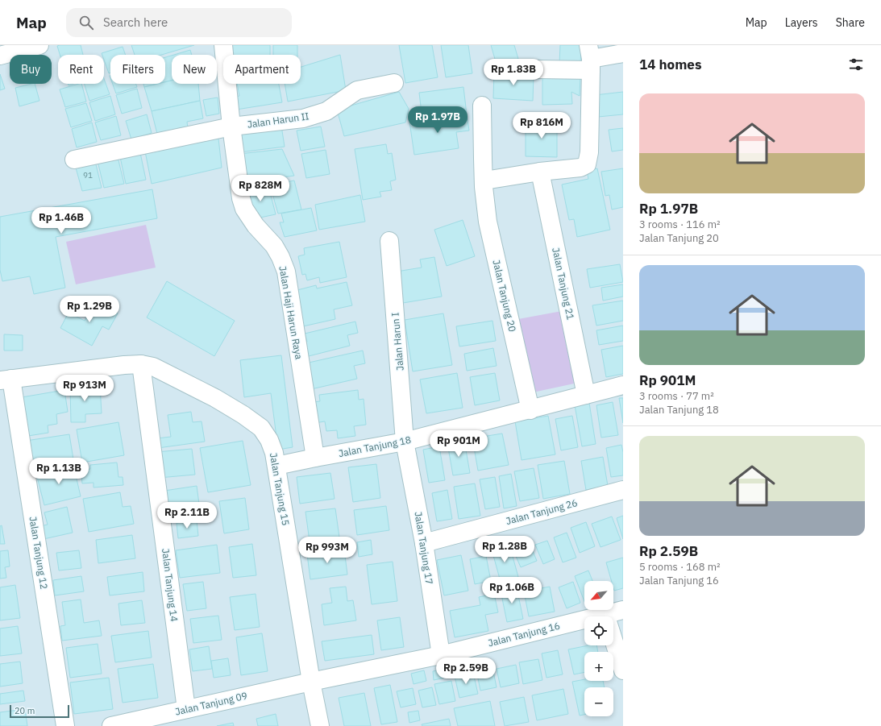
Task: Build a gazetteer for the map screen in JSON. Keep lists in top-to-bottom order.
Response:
{
  "streets": {
    "street": [
      "Jalan Harun II",
      "Jalan Tanjung 21",
      "Jalan Tanjung 20",
      "Jalan Haji Harun Raya",
      "Jalan Harun I",
      "Jalan Tanjung 18",
      "Jalan Tanjung 15",
      "Jalan Tanjung 26",
      "Jalan Tanjung 17",
      "Jalan Tanjung 12",
      "Jalan Tanjung 14",
      "Jalan Tanjung 16",
      "Jalan Tanjung 09"
    ]
  },
  "crossings": [
    ["Jalan Harun II", "Jalan Haji Harun Raya"],
    ["Jalan Tanjung 21", "Jalan Tanjung 18"],
    ["Jalan Tanjung 20", "Jalan Tanjung 18"],
    ["Jalan Haji Harun Raya", "Jalan Tanjung 18"],
    ["Jalan Harun I", "Jalan Tanjung 18"],
    ["Jalan Harun I", "Jalan Tanjung 17"],
    ["Jalan Tanjung 18", "Jalan Tanjung 15"],
    ["Jalan Tanjung 18", "Jalan Tanjung 17"],
    ["Jalan Tanjung 15", "Jalan Tanjung 12"],
    ["Jalan Tanjung 15", "Jalan Tanjung 14"],
    ["Jalan Tanjung 15", "Jalan Tanjung 16"],
    ["Jalan Tanjung 15", "Jalan Tanjung 09"],
    ["Jalan Tanjung 26", "Jalan Tanjung 17"],
    ["Jalan Tanjung 17", "Jalan Tanjung 16"],
    ["Jalan Tanjung 14", "Jalan Tanjung 09"],
    ["Jalan Tanjung 16", "Jalan Tanjung 09"]
  ],
  "house_numbers": ["91"],
  "scale_bar": "20 m",
  "north": "bottom left",
  "page": {
    "header": "Map",
    "search": "Search here",
    "nav": ["Map", "Layers", "Share"],
    "heading": "14 homes",
    "chip": [
      "Buy",
      "Rent",
      "Filters",
      "New",
      "Apartment"
    ],
    "price": [
      "Rp 1.83B",
      "Rp 1.97B",
      "Rp 816M",
      "Rp 828M",
      "Rp 1.46B",
      "Rp 1.29B",
      "Rp 913M",
      "Rp 901M",
      "Rp 1.13B",
      "Rp 2.11B",
      "Rp 1.28B",
      "Rp 993M",
      "Rp 1.06B",
      "Rp 2.59B"
    ],
    "list": [
      {
        "name": "Rp 1.97B",
        "note": "3 rooms · 116 m² · Jalan Tanjung 20"
      },
      {
        "name": "Rp 901M",
        "note": "3 rooms · 77 m² · Jalan Tanjung 18"
      },
      {
        "name": "Rp 2.59B",
        "note": "5 rooms · 168 m² · Jalan Tanjung 16"
      }
    ],
    "map_buttons": ["+", "−"],
    "scale": "20 m"
  }
}
